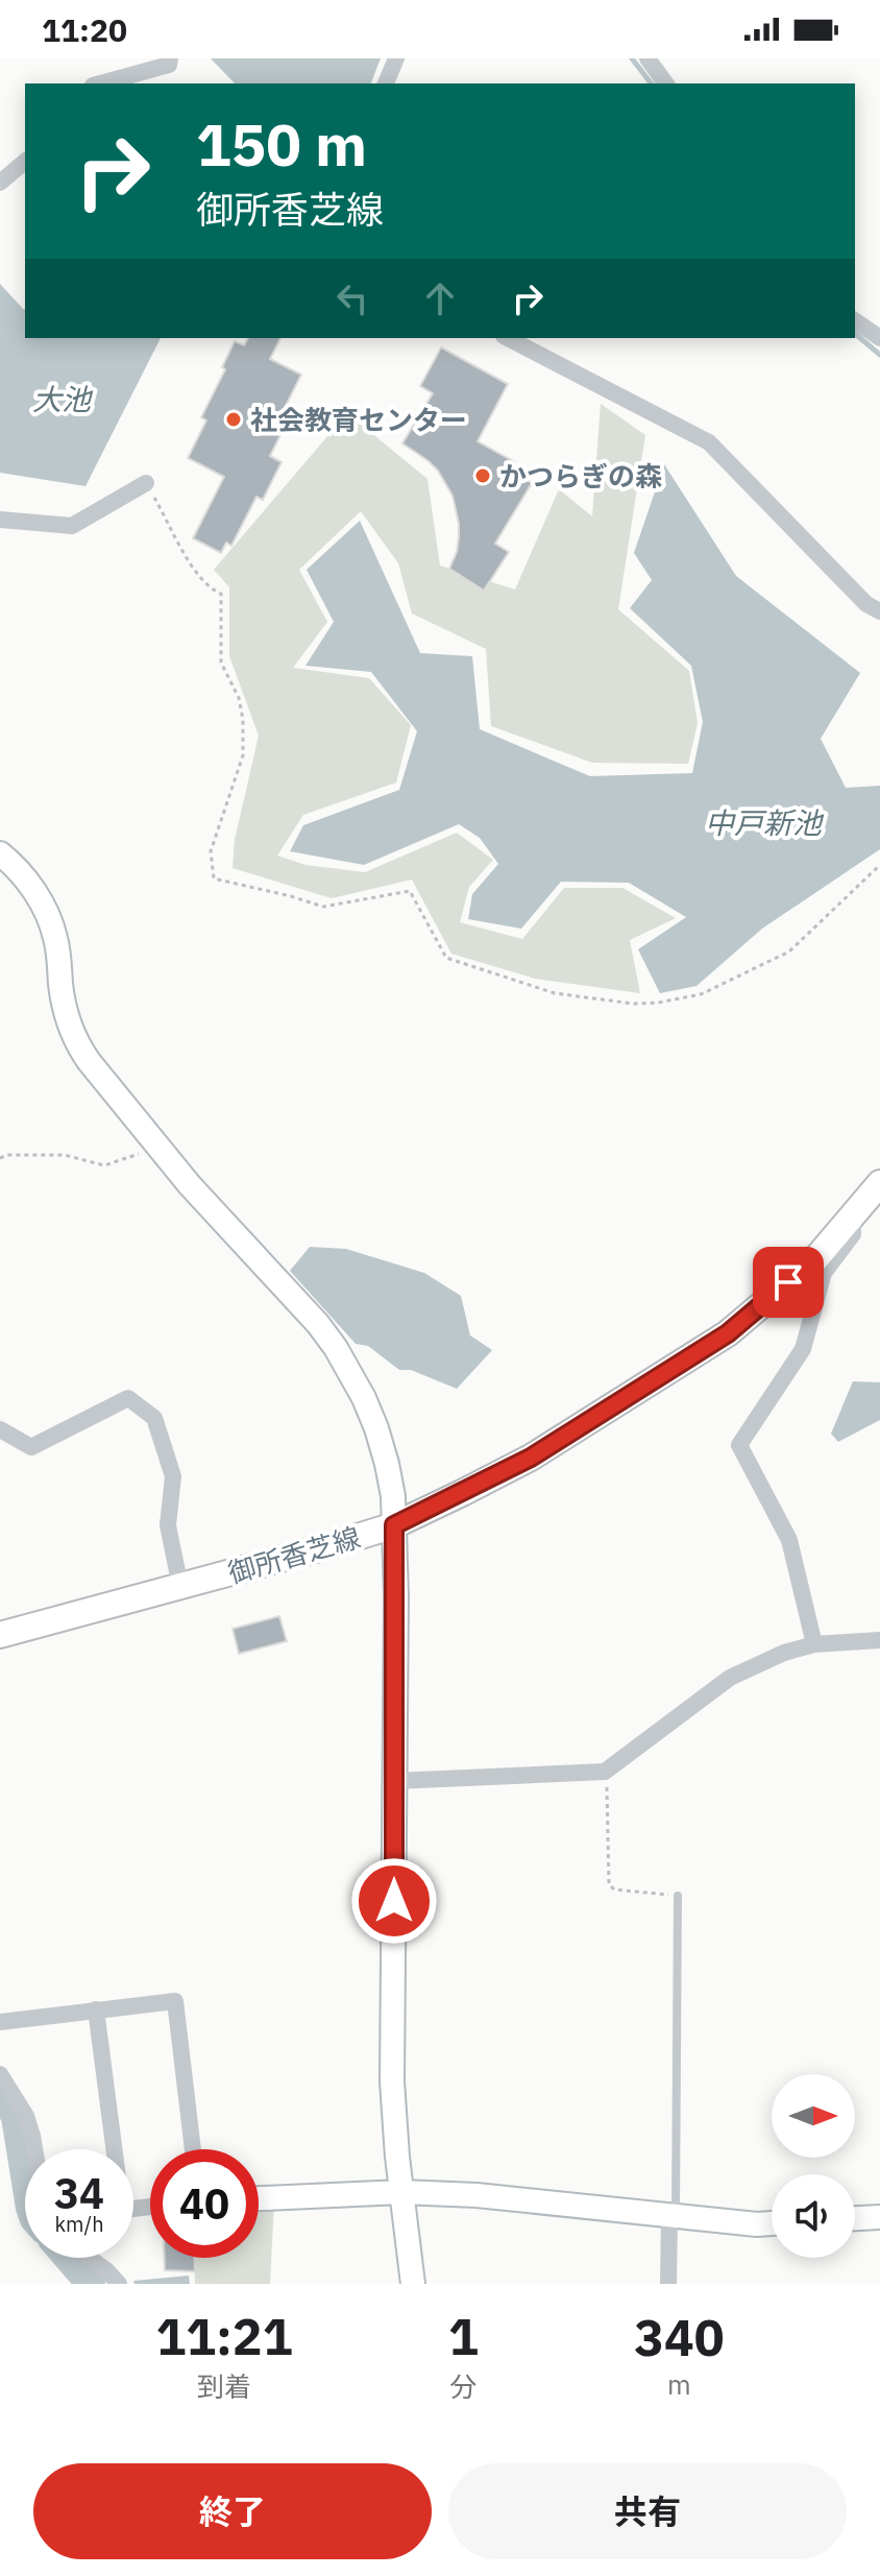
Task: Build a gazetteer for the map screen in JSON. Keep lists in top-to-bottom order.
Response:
{
  "streets": {
    "main road": ["御所香芝線"]
  },
  "water": ["大池", "中戸新池"],
  "places": ["社会教育センター", "かつらぎの森"],
  "north": "right",
  "page": {
    "status": "11:20",
    "turn": ["150 m", "御所香芝線"],
    "speed": "34 km/h",
    "limit": "40",
    "eta": [
      "11:21",
      "到着",
      "1",
      "分",
      "340",
      "m"
    ],
    "buttons": ["終了", "共有"]
  }
}
